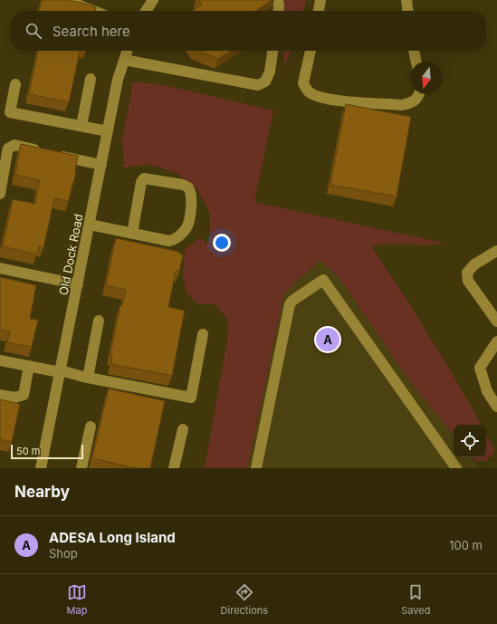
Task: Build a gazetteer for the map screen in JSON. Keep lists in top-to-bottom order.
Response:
{
  "streets": {
    "street": ["Old Dock Road"]
  },
  "scale_bar": "50 m",
  "north": "bottom",
  "page": {
    "search": "Search here",
    "pins": "A",
    "scale": "50 m",
    "heading": "Nearby",
    "list": [
      {
        "mark": "A",
        "name": "ADESA Long Island",
        "note": "Shop",
        "value": "100 m"
      }
    ],
    "nav": ["Map", "Directions", "Saved"]
  }
}
